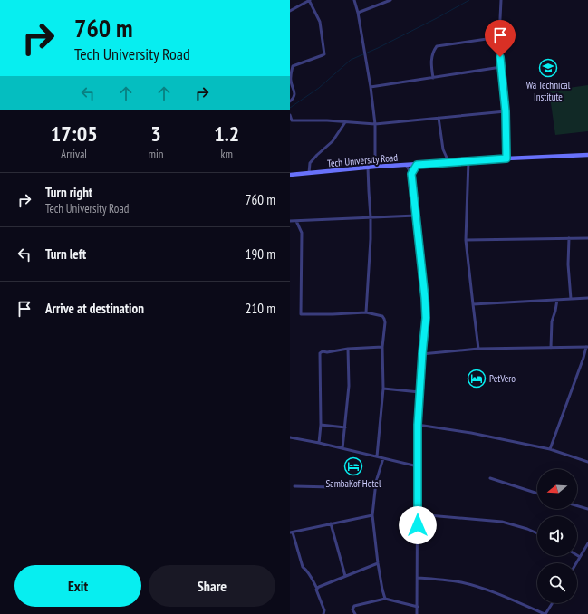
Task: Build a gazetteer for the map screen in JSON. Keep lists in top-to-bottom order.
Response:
{
  "streets": {
    "street": ["Tech University Road"]
  },
  "places": {
    "school or university": ["Wa Technical Institute"],
    "hotel": ["PetVero", "SambaKof Hotel"]
  },
  "north": "left",
  "page": {
    "turn": ["760 m", "Tech University Road"],
    "eta": [
      "17:05",
      "Arrival",
      "3",
      "min",
      "1.2",
      "km"
    ],
    "list": [
      {
        "name": "Turn right",
        "note": "Tech University Road",
        "value": "760 m"
      },
      {
        "name": "Turn left",
        "value": "190 m"
      },
      {
        "name": "Arrive at destination",
        "value": "210 m"
      }
    ],
    "buttons": ["Exit", "Share"]
  }
}
